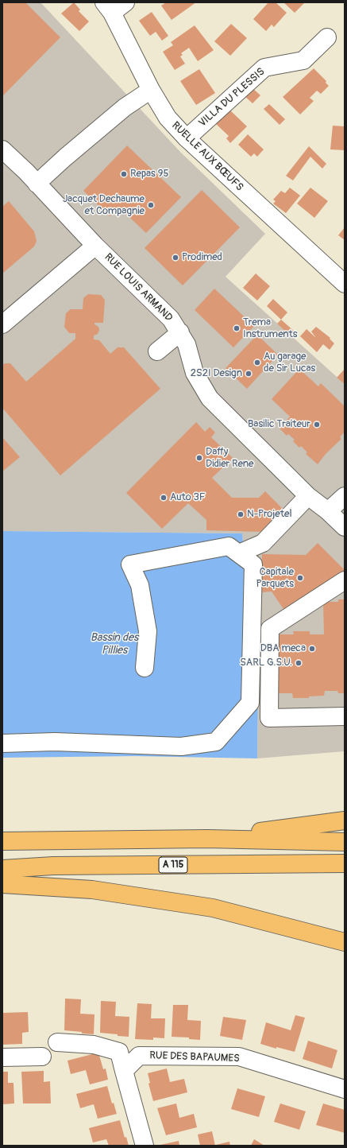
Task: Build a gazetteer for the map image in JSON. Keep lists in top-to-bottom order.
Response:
{
  "streets": {
    "highway": ["A 115"],
    "street": [
      "VILLA DU PLESSIS",
      "RUELLE AUX BŒUFS",
      "RUE LOUIS ARMAND",
      "RUE DES BAPAUMES"
    ]
  },
  "crossings": [
    ["VILLA DU PLESSIS", "RUELLE AUX BŒUFS"]
  ],
  "water": ["Bassin des Pillies"],
  "places": [
    "Repas 95",
    "Jacquet Dechaume et Compagnie",
    "Prodimed",
    "Trema Instruments",
    "Au garage de Sir Lucas",
    "2S2I Design",
    "Basilic Traiteur",
    "Daffy Didier Rene",
    "Auto 3F",
    "N-Projetel",
    "Capitale Parquets",
    "DBA meca",
    "SARL G.S.U."
  ]
}
